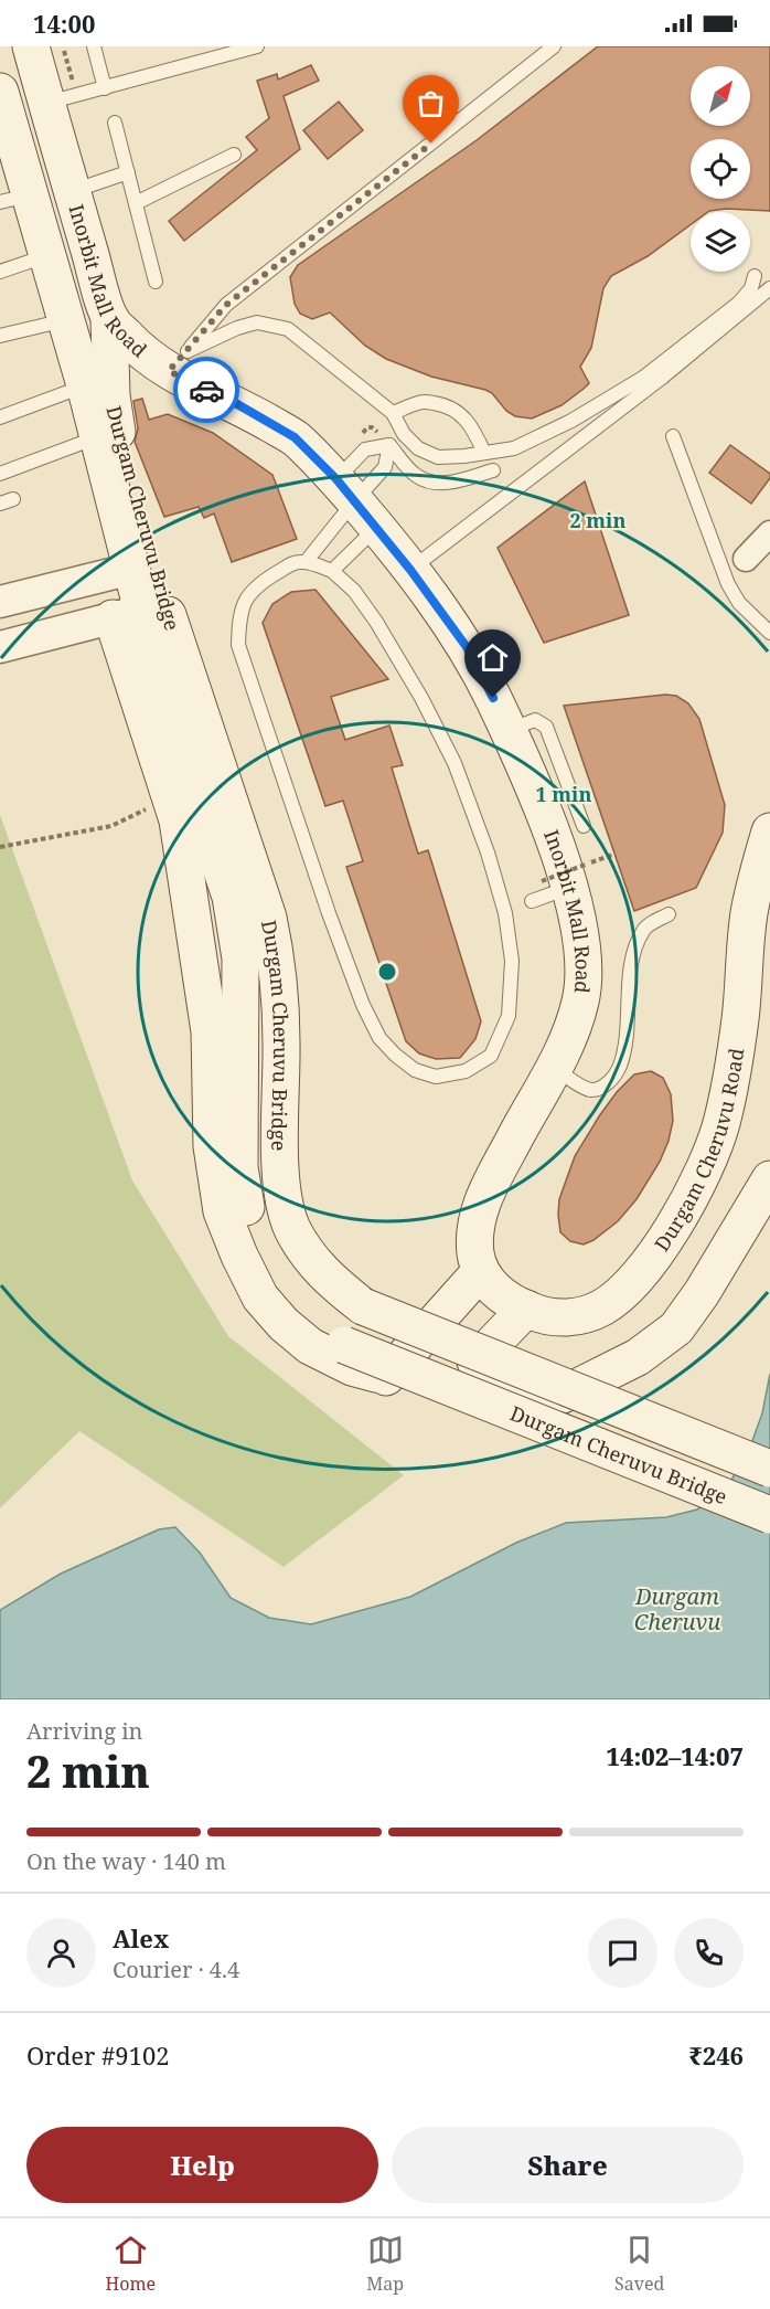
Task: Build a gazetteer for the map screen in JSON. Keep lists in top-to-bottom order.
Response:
{
  "streets": {
    "main road": ["Inorbit Mall Road", "Durgam Cheruvu Bridge", "Durgam Cheruvu Road"]
  },
  "crossings": [
    ["Inorbit Mall Road", "Durgam Cheruvu Bridge"],
    ["Inorbit Mall Road", "Durgam Cheruvu Road"]
  ],
  "water": ["Durgam Cheruvu"],
  "north": "top right",
  "page": {
    "status": "14:00",
    "heading": ["2 min", "Arriving in", "14:02–14:07"],
    "panel": [
      "Alex",
      "Courier · 4.4",
      "Order #9102",
      "₹246"
    ],
    "bar": "On the way · 140 m",
    "buttons": ["Help", "Share"],
    "tabs": ["Home", "Map", "Saved"]
  },
  "rings": ["2 min", "1 min"]
}
